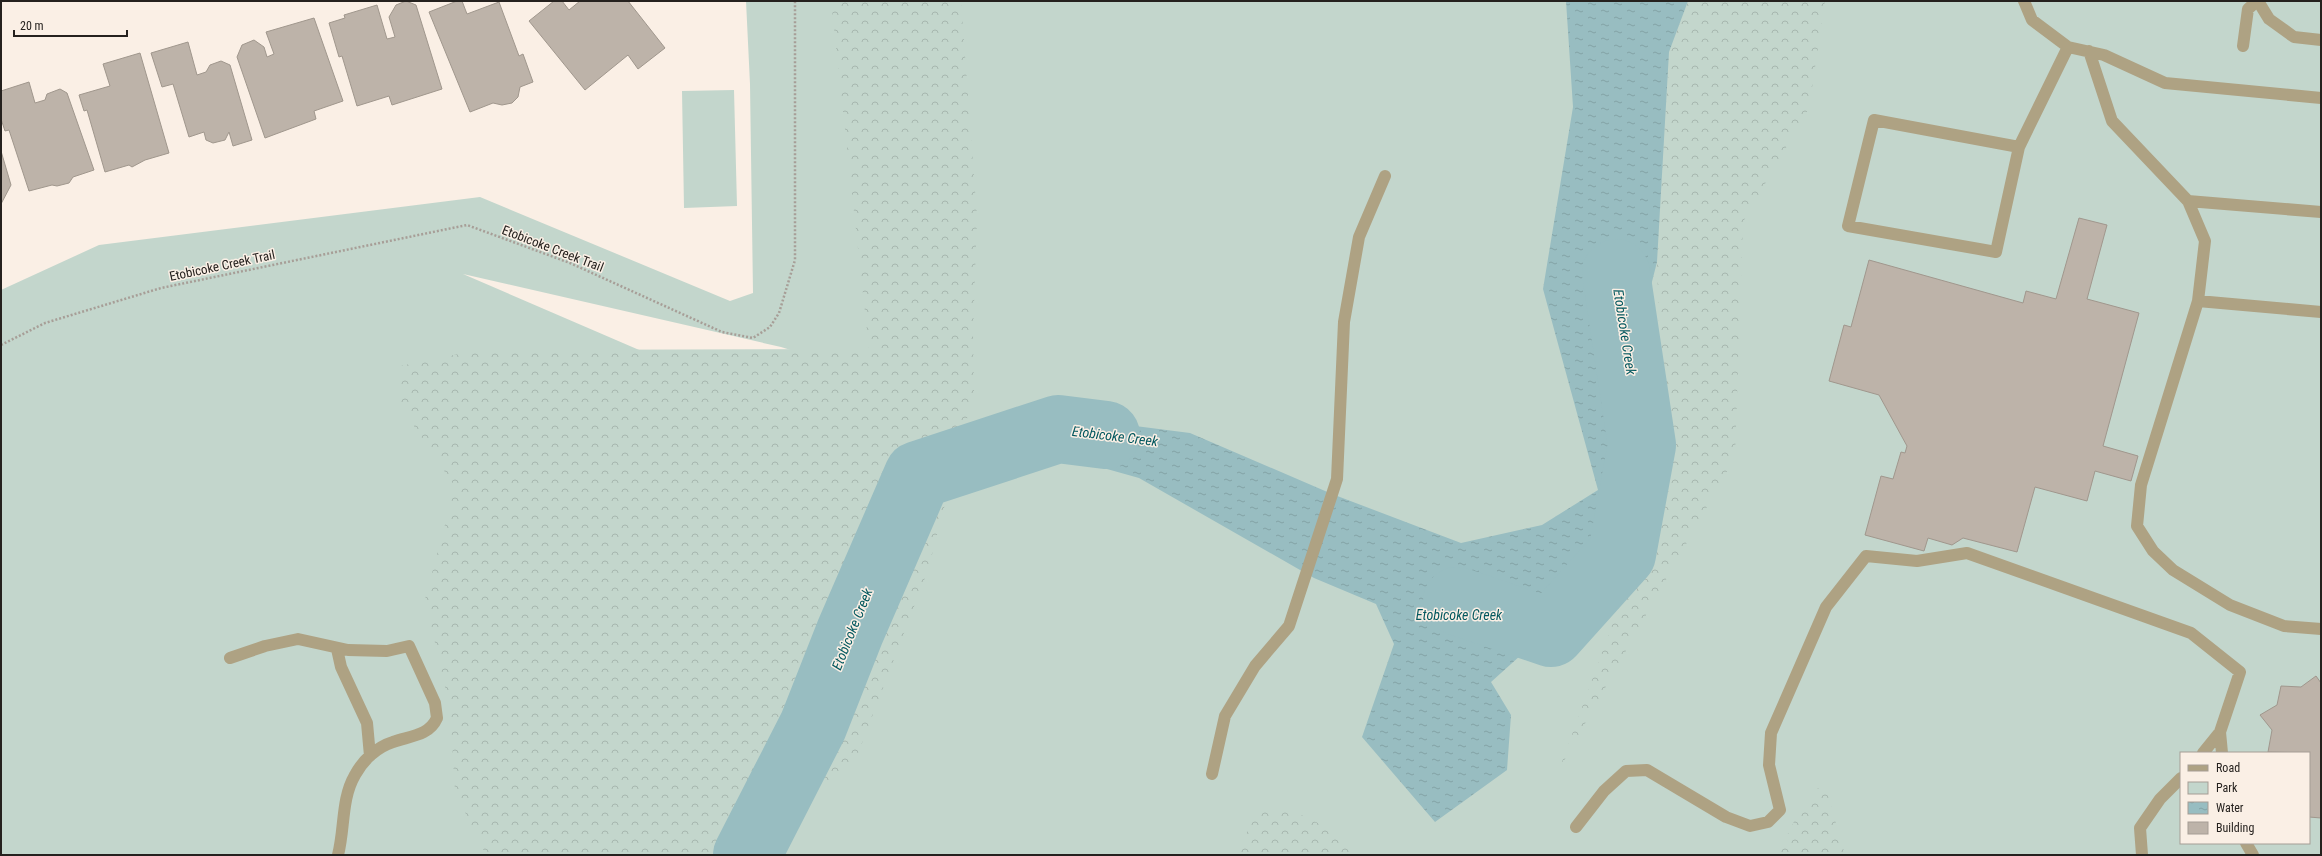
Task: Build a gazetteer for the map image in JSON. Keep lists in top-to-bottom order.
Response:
{
  "streets": {
    "path": ["Etobicoke Creek Trail"]
  },
  "water": ["Etobicoke Creek"],
  "legend": [
    "Road",
    "Park",
    "Water",
    "Building"
  ],
  "scale_bar": "20 m"
}
